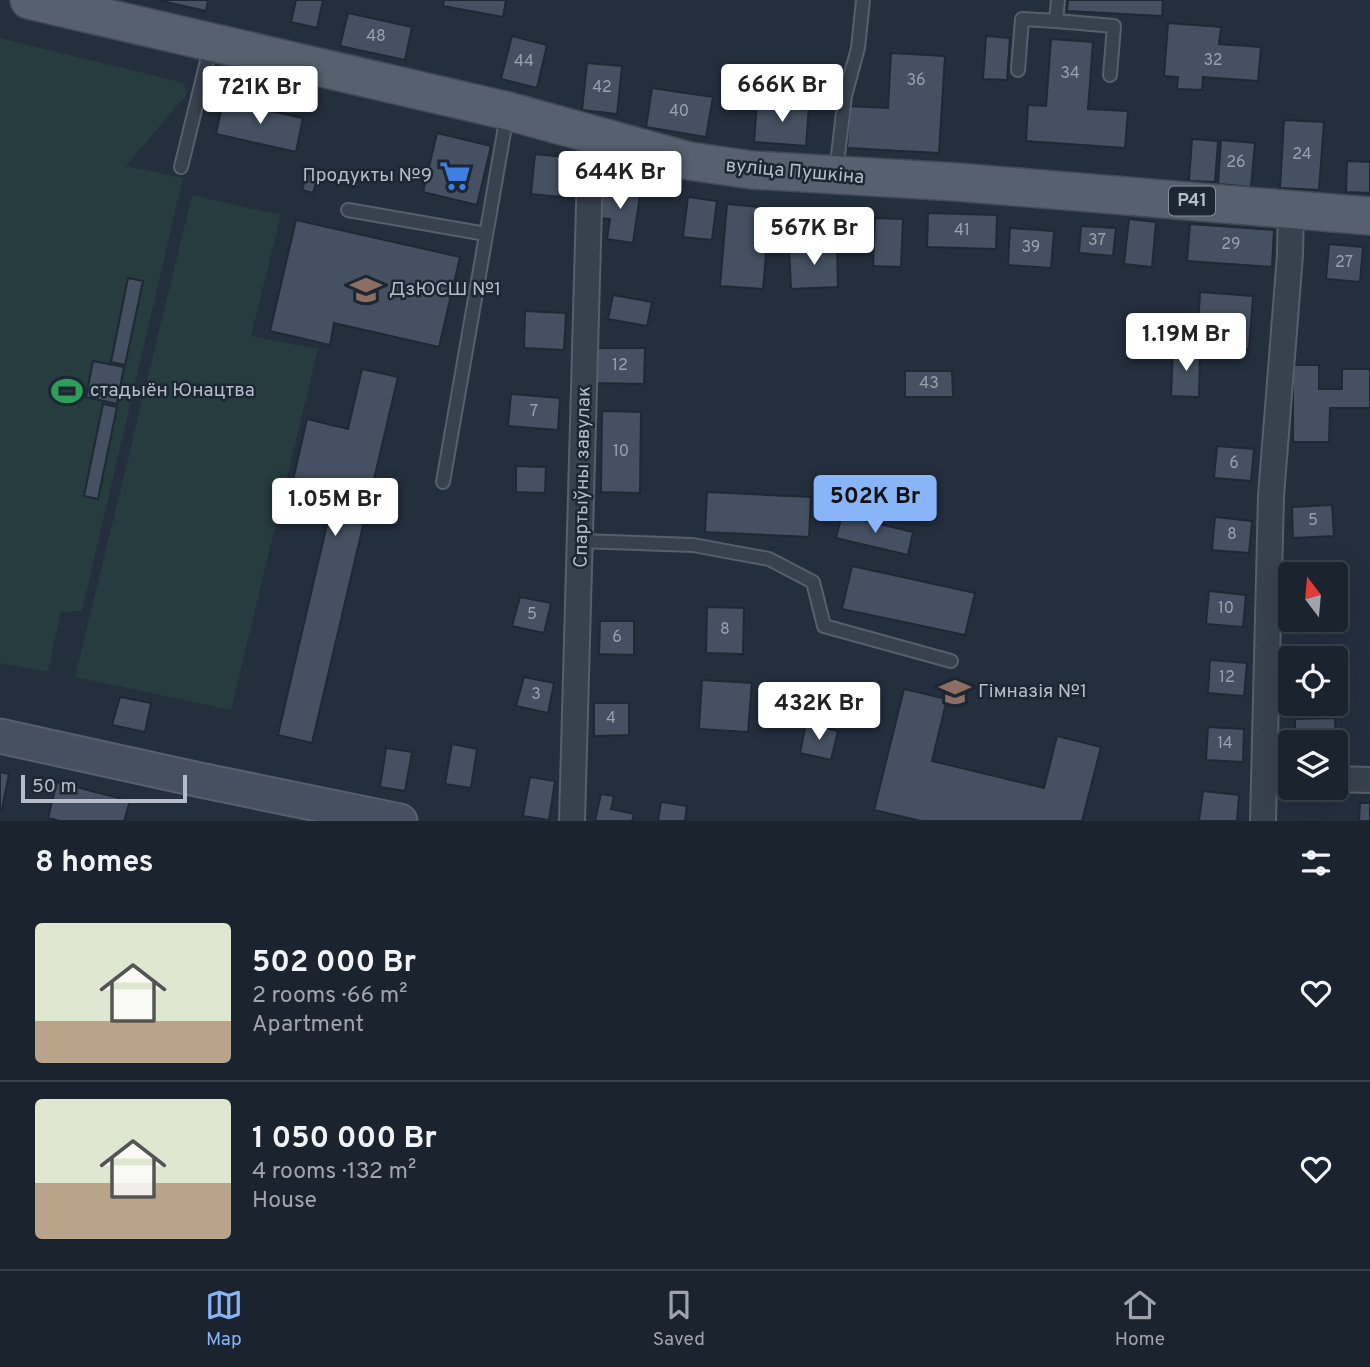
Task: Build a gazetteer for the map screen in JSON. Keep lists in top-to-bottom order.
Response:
{
  "streets": {
    "main road": ["вуліца Пушкіна", "Р41"],
    "street": ["Спартыўны завулак"]
  },
  "crossings": [
    ["вуліца Пушкіна", "Спартыўны завулак"]
  ],
  "places": {
    "supermarket": ["Продукты №9"],
    "school or university": ["ДзЮСШ №1", "Гімназія №1"],
    "sports": ["стадыён Юнацтва"]
  },
  "house_numbers": [
    "48",
    "32",
    "44",
    "34",
    "36",
    "42",
    "40",
    "24",
    "26",
    "41",
    "37",
    "29",
    "39",
    "27",
    "12",
    "43",
    "7",
    "10",
    "6",
    "5",
    "8",
    "10",
    "5",
    "8",
    "6",
    "12",
    "3",
    "4",
    "14"
  ],
  "scale_bar": "50 m",
  "north": "top",
  "page": {
    "price": [
      "666K Br",
      "721K Br",
      "644K Br",
      "567K Br",
      "1.19M Br",
      "502K Br",
      "1.05M Br",
      "432K Br"
    ],
    "scale": "50 m",
    "heading": "8 homes",
    "list": [
      {
        "name": "502 000 Br",
        "note": "2 rooms · 66 m² · Apartment"
      },
      {
        "name": "1 050 000 Br",
        "note": "4 rooms · 132 m² · House"
      }
    ],
    "tabs": ["Map", "Saved", "Home"]
  }
}
